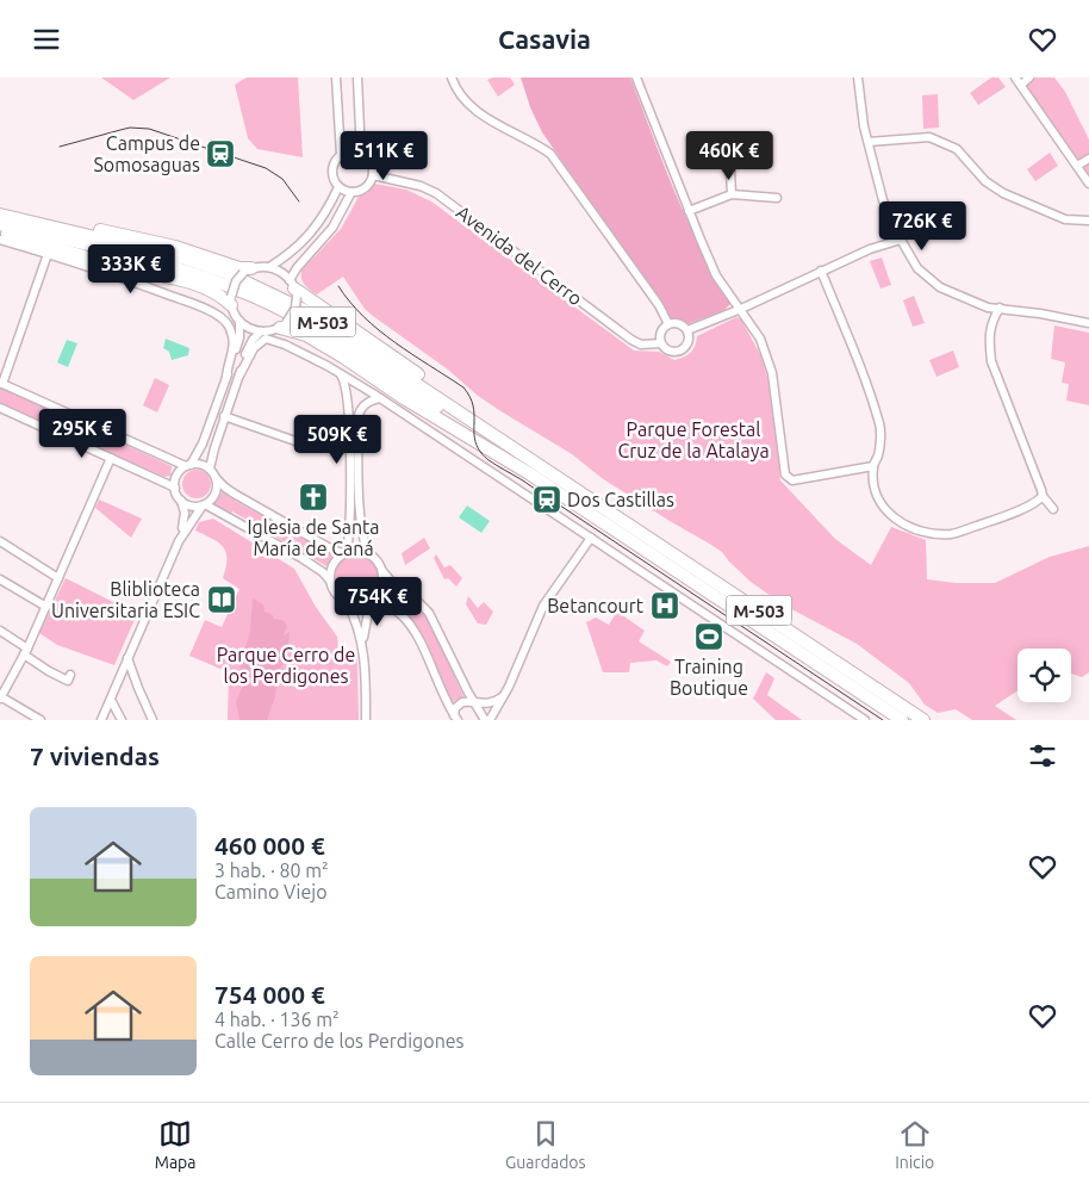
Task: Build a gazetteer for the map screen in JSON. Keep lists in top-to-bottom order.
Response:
{
  "streets": {
    "highway": ["M-503"],
    "street": ["Avenida del Cerro"]
  },
  "parks": ["Parque Forestal Cruz de la Atalaya", "Parque Cerro de los Perdigones"],
  "places": {
    "station": ["Campus de Somosaguas", "Dos Castillas"],
    "church": ["Iglesia de Santa María de Caná"],
    "library": ["Bliblioteca Universitaria ESIC"],
    "hospital": ["Betancourt"],
    "sports": ["Training Boutique"]
  },
  "page": {
    "header": "Casavia",
    "price": [
      "511K €",
      "460K €",
      "726K €",
      "333K €",
      "295K €",
      "509K €",
      "754K €"
    ],
    "heading": "7 viviendas",
    "list": [
      {
        "name": "460 000 €",
        "note": "3 hab. · 80 m² · Camino Viejo"
      },
      {
        "name": "754 000 €",
        "note": "4 hab. · 136 m² · Calle Cerro de los Perdigones"
      }
    ],
    "tabs": ["Mapa", "Guardados", "Inicio"]
  }
}
